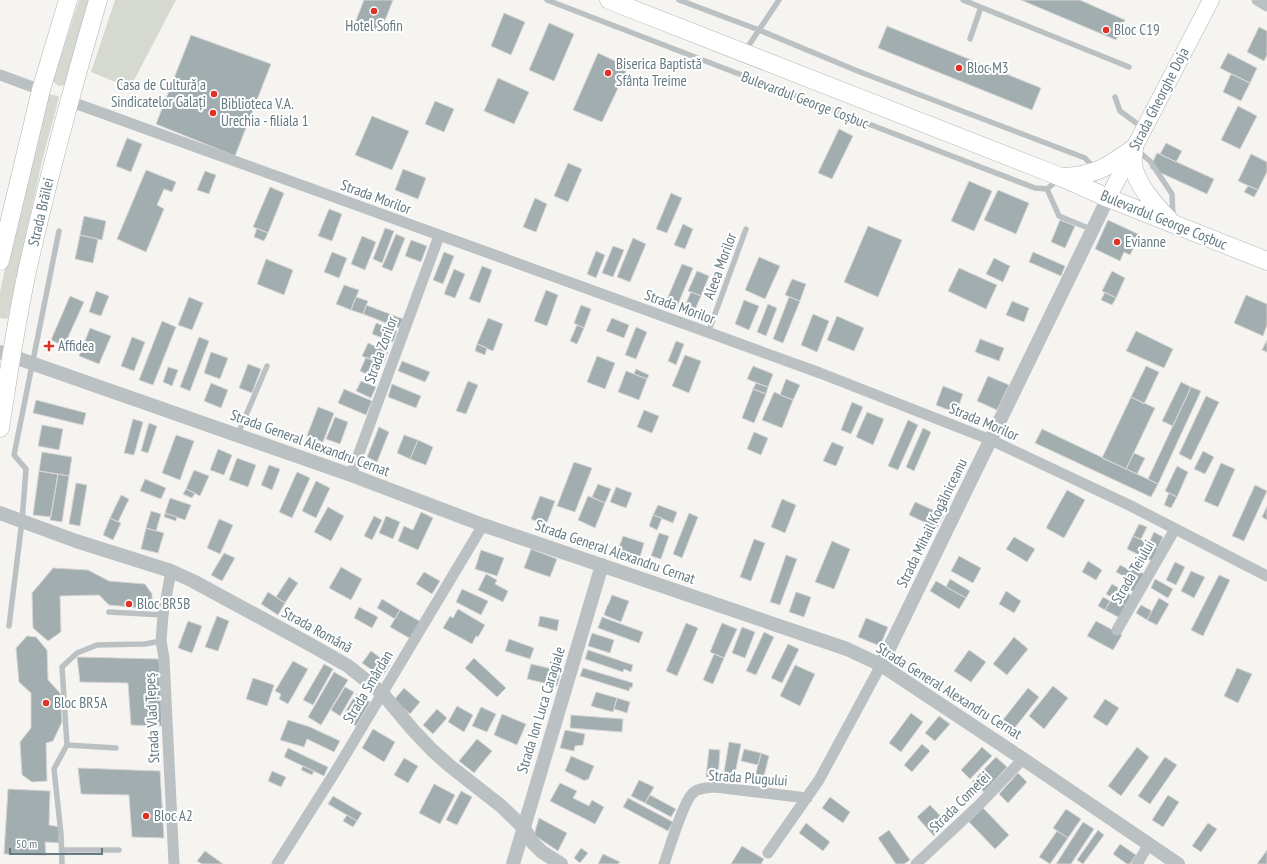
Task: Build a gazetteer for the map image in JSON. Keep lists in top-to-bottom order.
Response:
{
  "streets": {
    "main road": ["Strada Gheorghe Doja", "Bulevardul George Coșbuc", "Strada Brăilei"],
    "street": [
      "Strada Morilor",
      "Strada Zorilor",
      "Strada General Alexandru Cernat",
      "Strada Mihail Kogălniceanu",
      "Strada Teiului",
      "Strada Română",
      "Strada Smârdan",
      "Strada Ion Luca Caragiale",
      "Strada Vlad Țepeș",
      "Strada Plugului",
      "Strada Cometei"
    ],
    "lane": ["Aleea Morilor"]
  },
  "crossings": [
    ["Strada Gheorghe Doja", "Bulevardul George Coșbuc"],
    ["Strada Gheorghe Doja", "Strada Mihail Kogălniceanu"],
    ["Bulevardul George Coșbuc", "Strada Mihail Kogălniceanu"],
    ["Strada Morilor", "Strada Brăilei"],
    ["Strada Morilor", "Aleea Morilor"],
    ["Strada Morilor", "Strada Zorilor"],
    ["Strada Morilor", "Strada Mihail Kogălniceanu"],
    ["Strada Morilor", "Strada Teiului"],
    ["Strada Brăilei", "Strada General Alexandru Cernat"],
    ["Strada Zorilor", "Strada General Alexandru Cernat"],
    ["Strada General Alexandru Cernat", "Strada Mihail Kogălniceanu"],
    ["Strada General Alexandru Cernat", "Strada Smârdan"],
    ["Strada General Alexandru Cernat", "Strada Ion Luca Caragiale"],
    ["Strada General Alexandru Cernat", "Strada Cometei"],
    ["Strada Mihail Kogălniceanu", "Strada Plugului"],
    ["Strada Română", "Strada Smârdan"],
    ["Strada Română", "Strada Ion Luca Caragiale"],
    ["Strada Română", "Strada Vlad Țepeș"]
  ],
  "places": {
    "other": [
      "Hotel Sofin",
      "Bloc C19",
      "Bloc M3",
      "Biserica Baptistă Sfânta Treime",
      "Casa de Cultură a Sindicatelor Galați",
      "Biblioteca V.A. Urechia - filiala 1",
      "Evianne",
      "Bloc BR5B",
      "Bloc BR5A",
      "Bloc A2"
    ],
    "health": ["Affidea"]
  },
  "scale_bar": "50 m"
}
